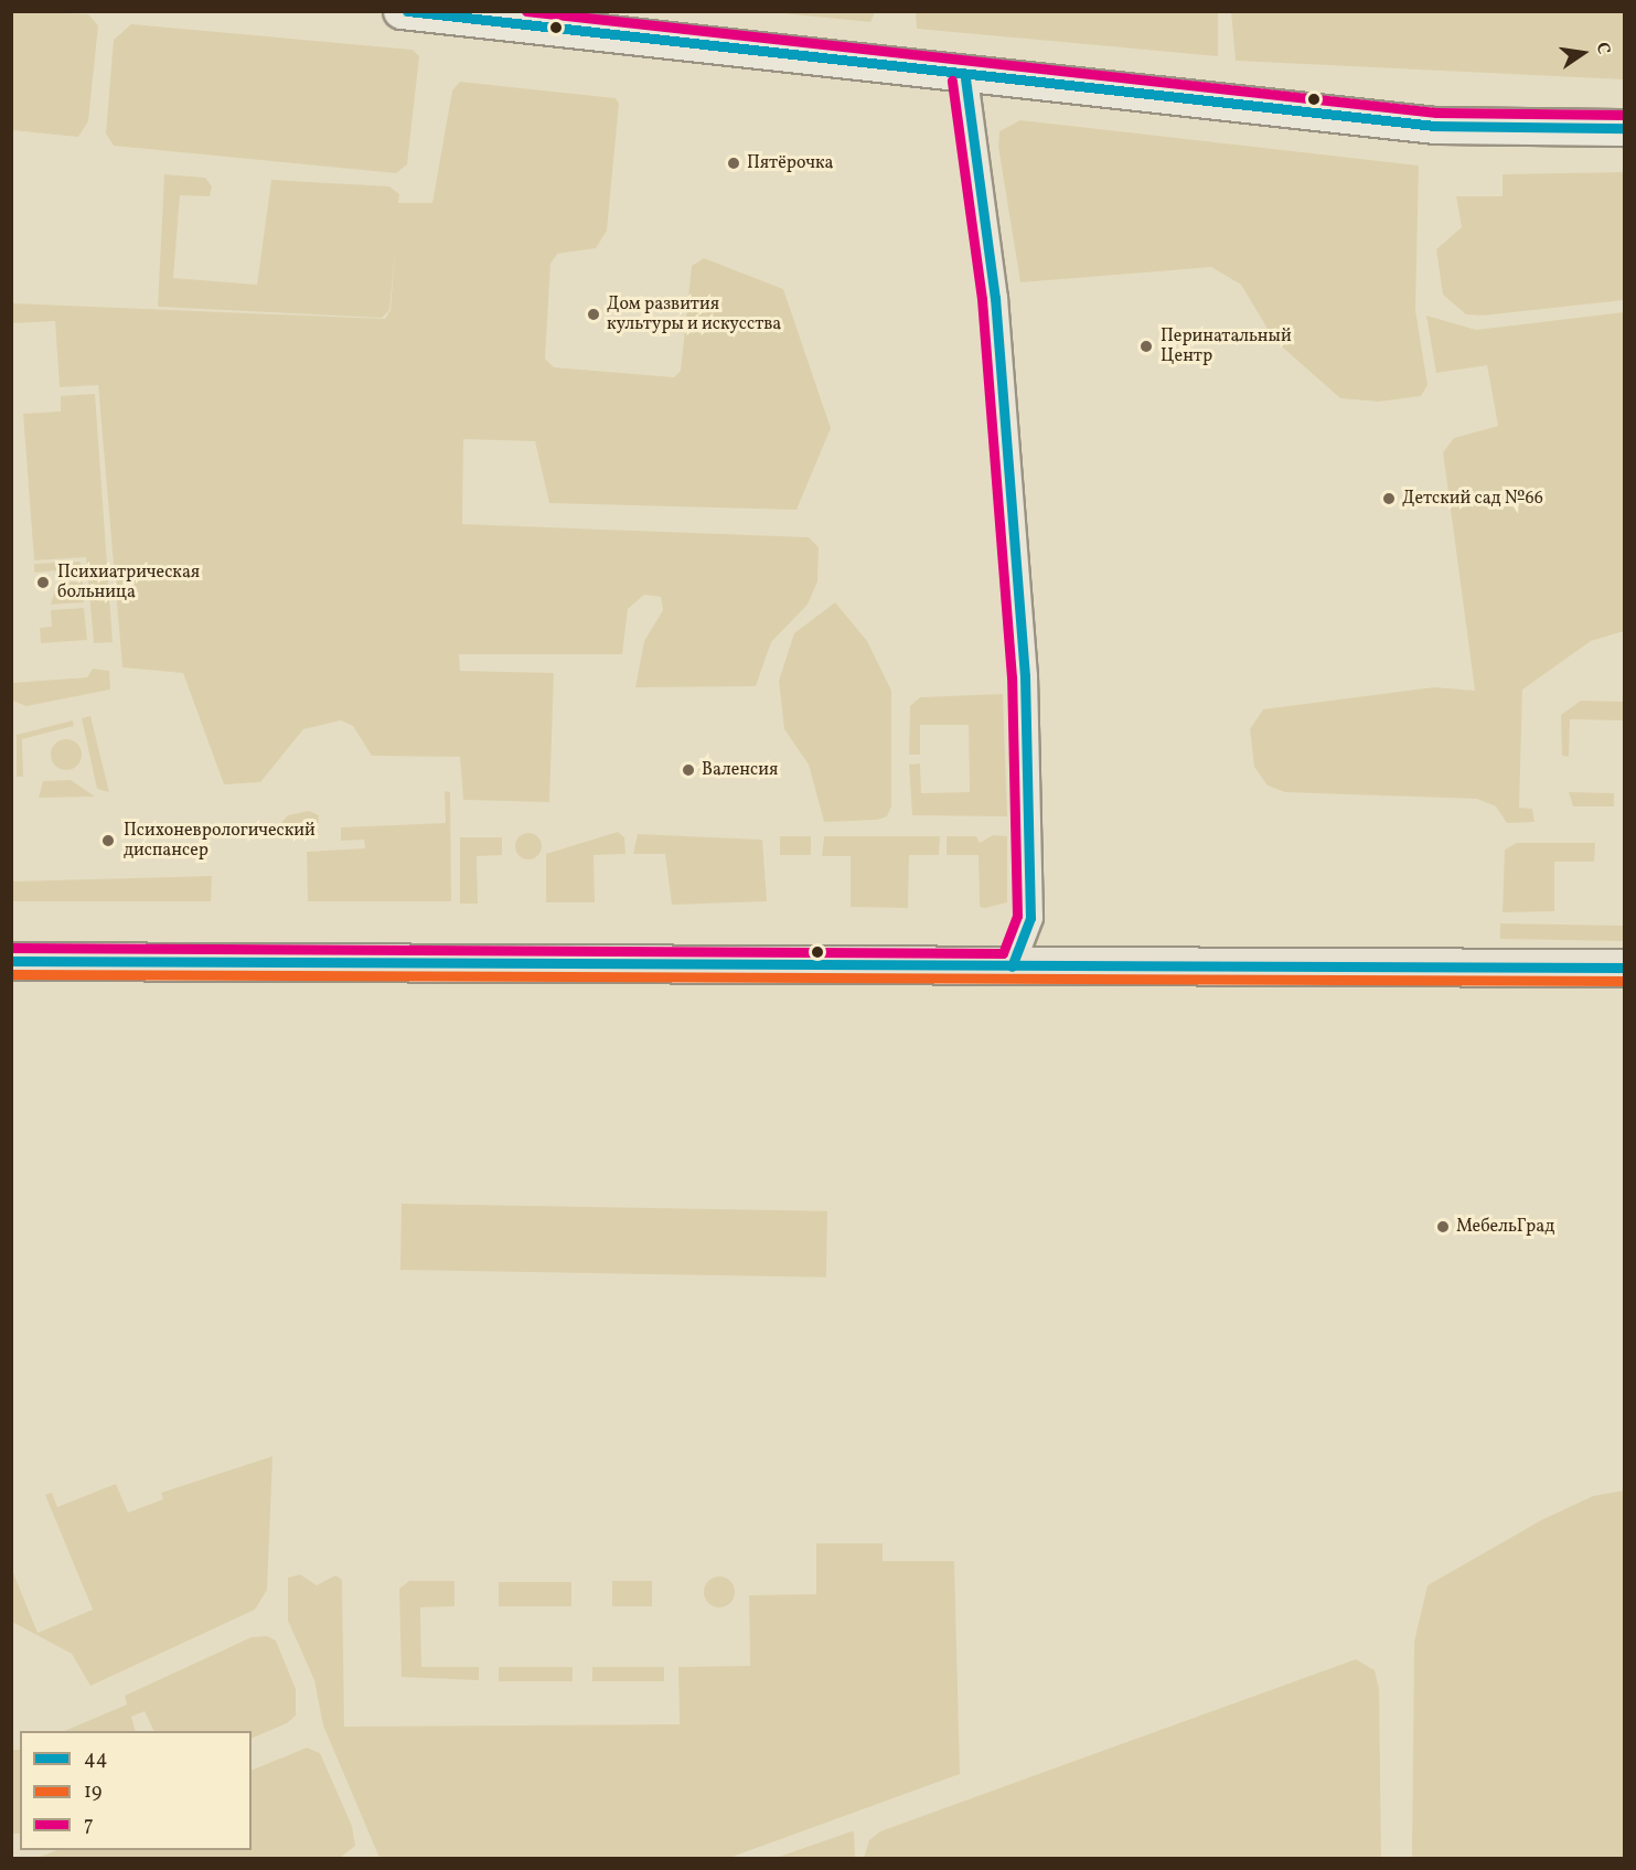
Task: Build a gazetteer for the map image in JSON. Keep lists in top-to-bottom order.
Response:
{
  "places": [
    "Пятёрочка",
    "Дом развития культуры и искусства",
    "Перинатальный Центр",
    "Детский сад №66",
    "Психиатрическая больница",
    "Валенсия",
    "Психоневрологический диспансер",
    "МебельГрад"
  ],
  "lines": ["transit line 44", "transit line 7", "transit line 19"],
  "legend": ["44", "19", "7"],
  "north": "right"
}
